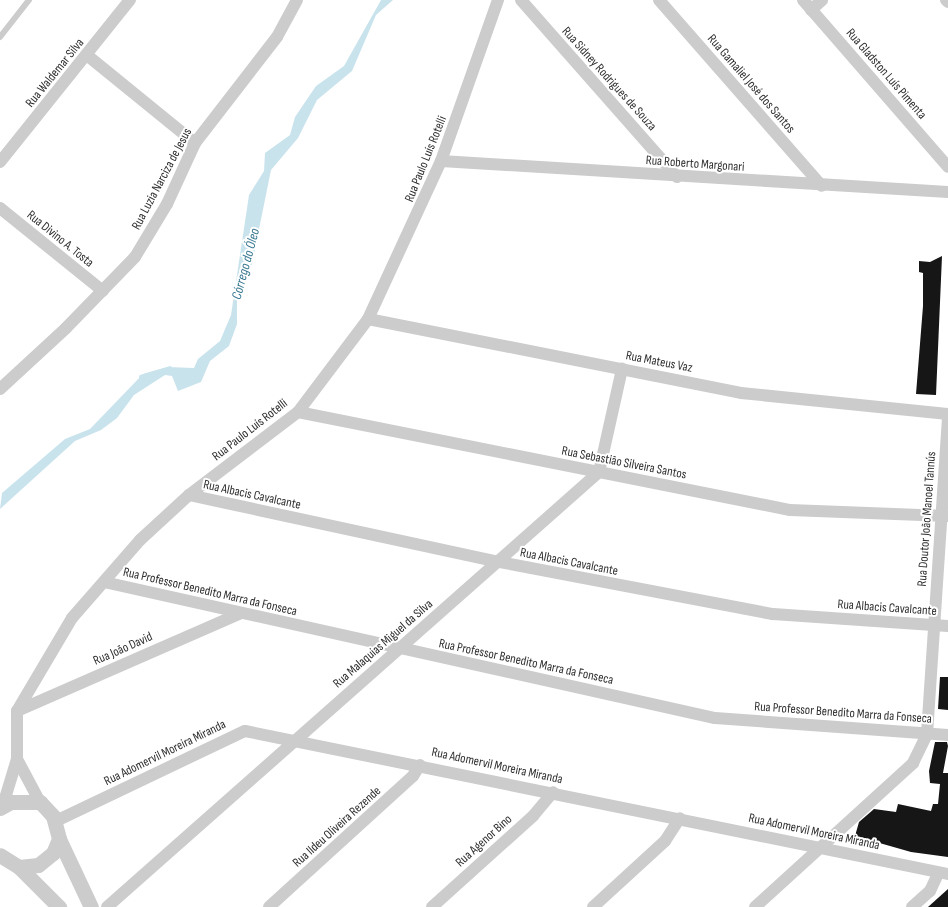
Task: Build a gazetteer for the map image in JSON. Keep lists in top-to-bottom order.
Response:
{
  "streets": {
    "street": [
      "Rua Waldemar Silva",
      "Rua Gladston Luís Pimenta",
      "Rua Sidney Rodrigues de Souza",
      "Rua Gamaliel José dos Santos",
      "Rua Paulo Luís Rotelli",
      "Rua Roberto Margonari",
      "Rua Luzia Narciza de Jesus",
      "Rua Divino A. Tosta",
      "Rua Mateus Vaz",
      "Rua Sebastião Silveira Santos",
      "Rua Albacis Cavalcante",
      "Rua Doutor João Manoel Tannús",
      "Rua Professor Benedito Marra da Fonseca",
      "Rua Malaquias Miguel da Silva",
      "Rua João David",
      "Rua Adomervil Moreira Miranda",
      "Rua Ildeu Oliveira Rezende",
      "Rua Agenor Bino"
    ]
  },
  "crossings": [
    ["Rua Sidney Rodrigues de Souza", "Rua Roberto Margonari"],
    ["Rua Gamaliel José dos Santos", "Rua Roberto Margonari"],
    ["Rua Paulo Luís Rotelli", "Rua Roberto Margonari"],
    ["Rua Paulo Luís Rotelli", "Rua Mateus Vaz"],
    ["Rua Paulo Luís Rotelli", "Rua Sebastião Silveira Santos"],
    ["Rua Paulo Luís Rotelli", "Rua Albacis Cavalcante"],
    ["Rua Paulo Luís Rotelli", "Rua Professor Benedito Marra da Fonseca"],
    ["Rua Paulo Luís Rotelli", "Rua João David"],
    ["Rua Luzia Narciza de Jesus", "Rua Divino A. Tosta"],
    ["Rua Sebastião Silveira Santos", "Rua Doutor João Manoel Tannús"],
    ["Rua Sebastião Silveira Santos", "Rua Malaquias Miguel da Silva"],
    ["Rua Albacis Cavalcante", "Rua Doutor João Manoel Tannús"],
    ["Rua Albacis Cavalcante", "Rua Malaquias Miguel da Silva"],
    ["Rua Doutor João Manoel Tannús", "Rua Professor Benedito Marra da Fonseca"],
    ["Rua Doutor João Manoel Tannús", "Rua Adomervil Moreira Miranda"],
    ["Rua Professor Benedito Marra da Fonseca", "Rua Malaquias Miguel da Silva"],
    ["Rua Professor Benedito Marra da Fonseca", "Rua João David"],
    ["Rua Malaquias Miguel da Silva", "Rua Adomervil Moreira Miranda"],
    ["Rua Adomervil Moreira Miranda", "Rua Ildeu Oliveira Rezende"],
    ["Rua Adomervil Moreira Miranda", "Rua Agenor Bino"]
  ],
  "water": ["Córrego do Óleo"]
}
